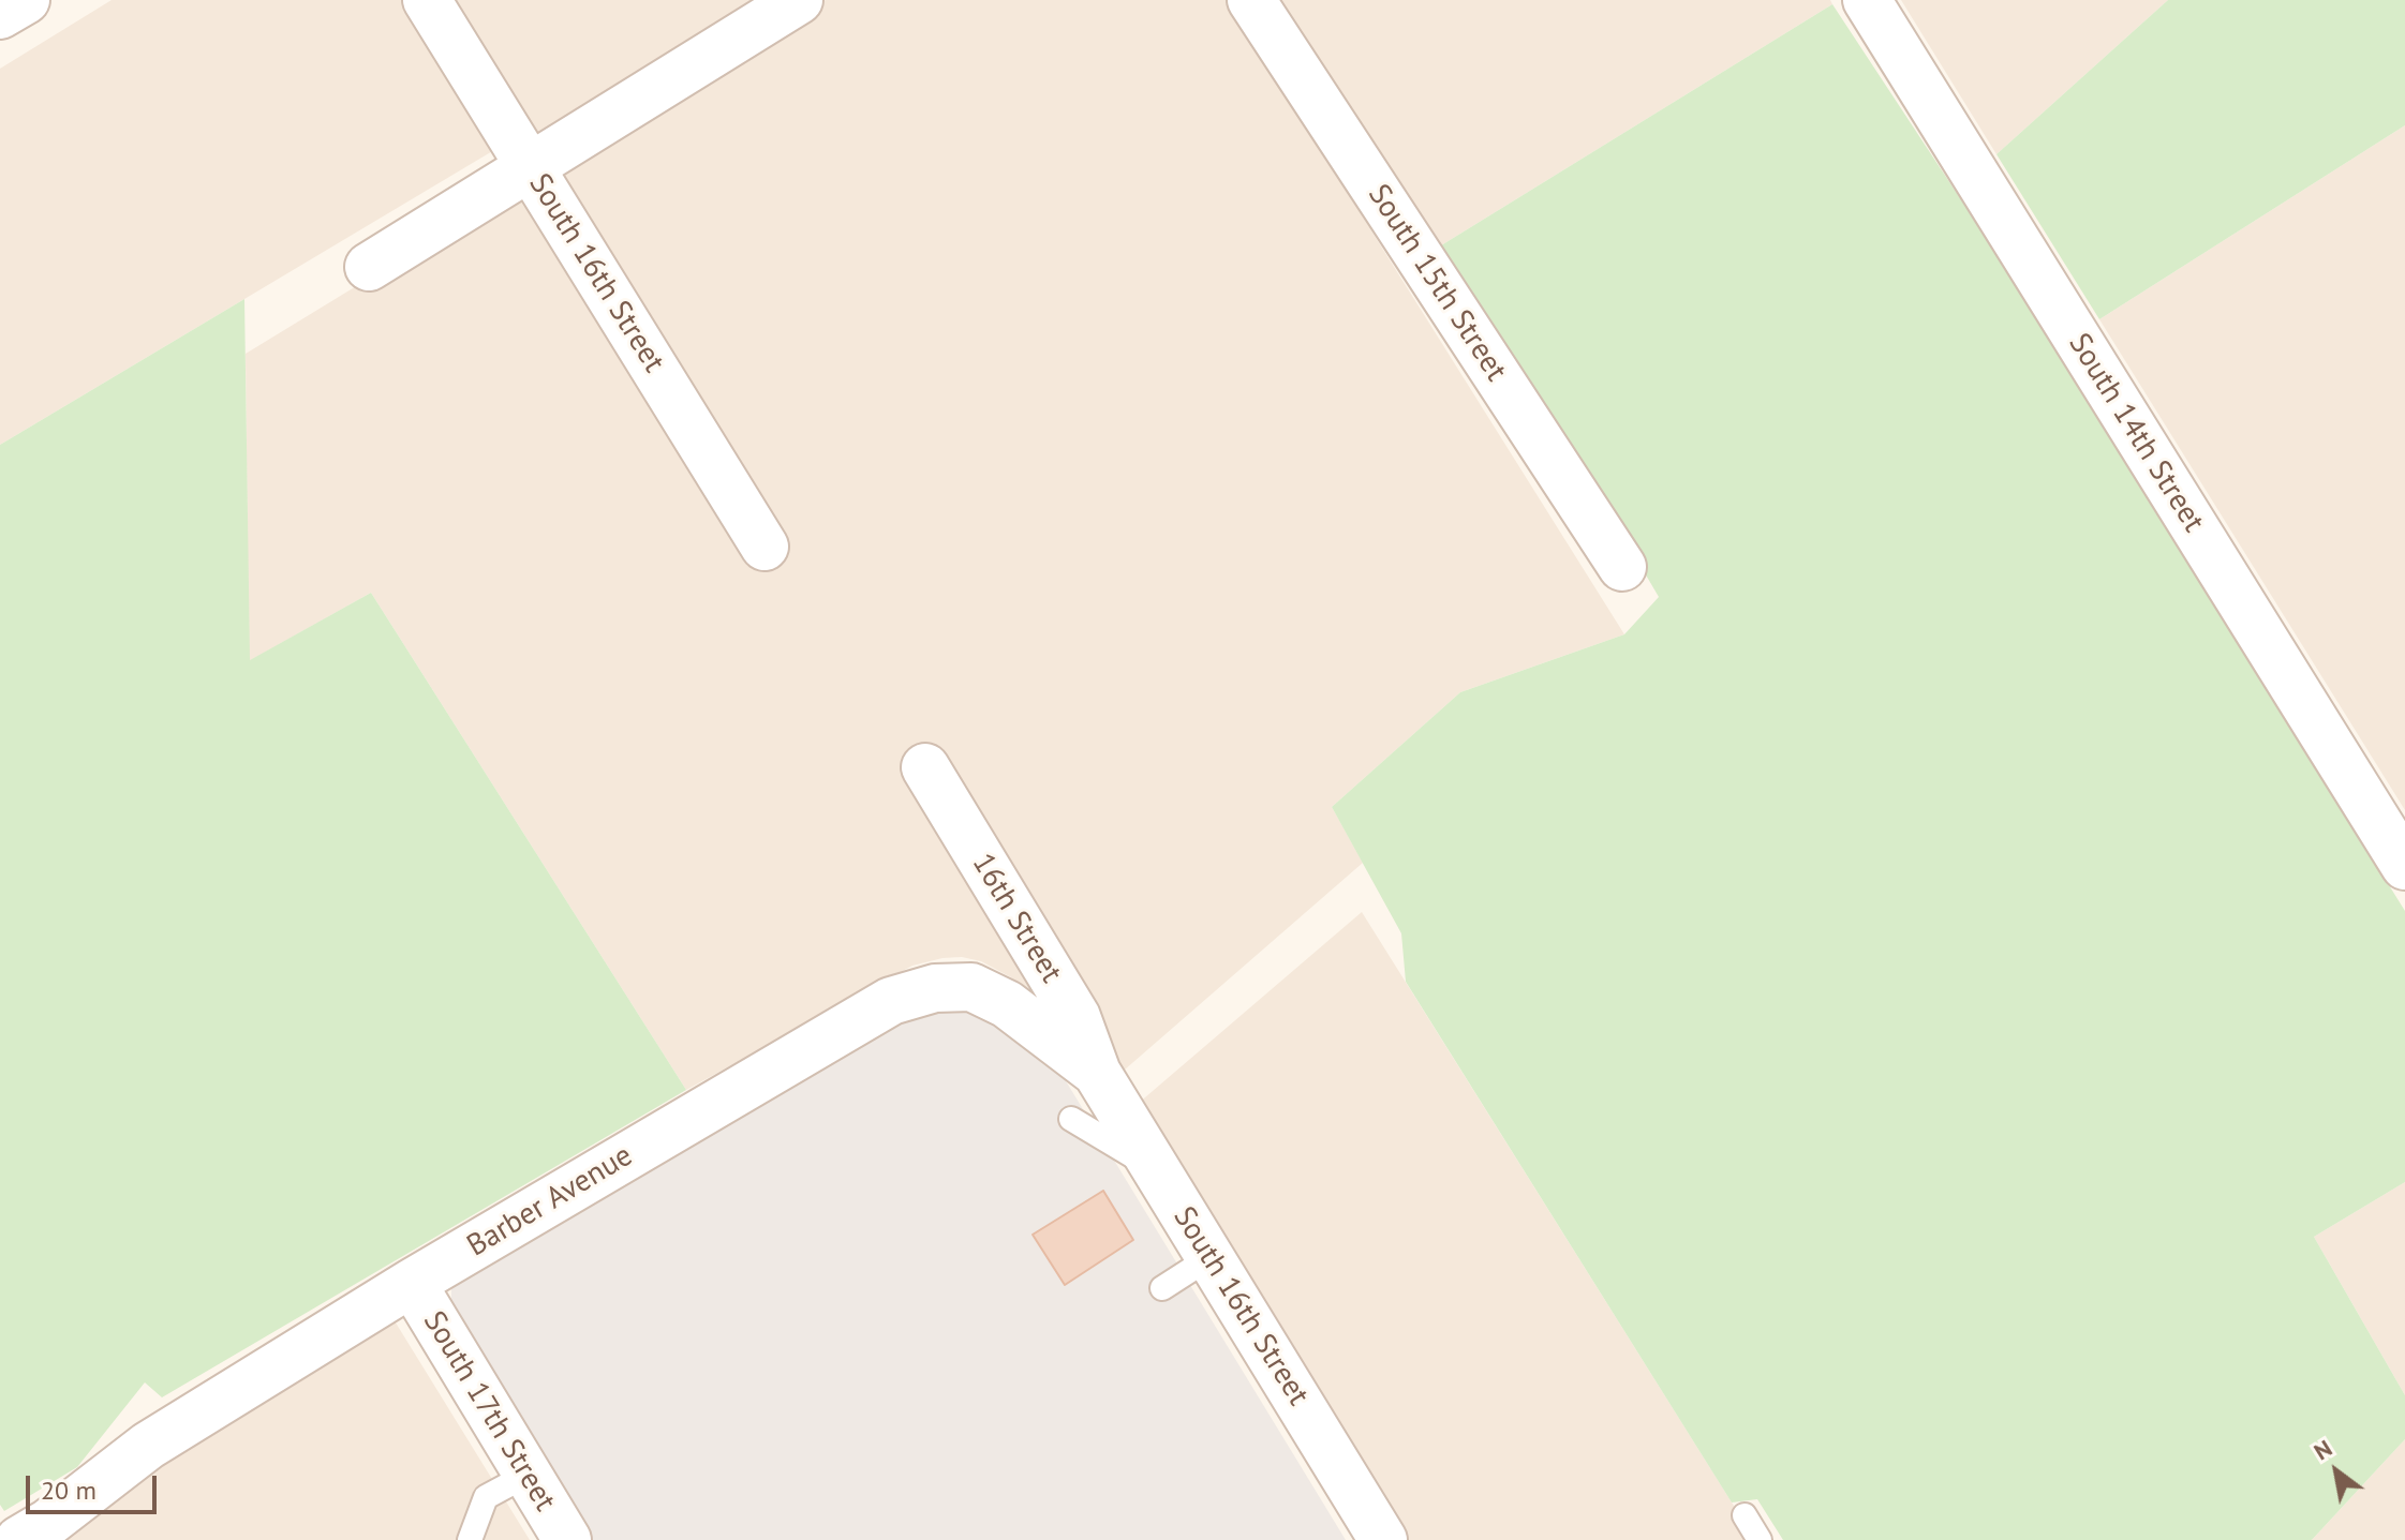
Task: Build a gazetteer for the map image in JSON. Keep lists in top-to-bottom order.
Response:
{
  "streets": {
    "street": [
      "South 16th Street",
      "South 15th Street",
      "South 14th Street",
      "16th Street",
      "Barber Avenue",
      "South 17th Street"
    ]
  },
  "crossings": [
    ["South 16th Street", "16th Street"],
    ["South 16th Street", "Barber Avenue"],
    ["16th Street", "Barber Avenue"],
    ["Barber Avenue", "South 17th Street"]
  ],
  "scale_bar": "20 m",
  "north": "top left"
}
